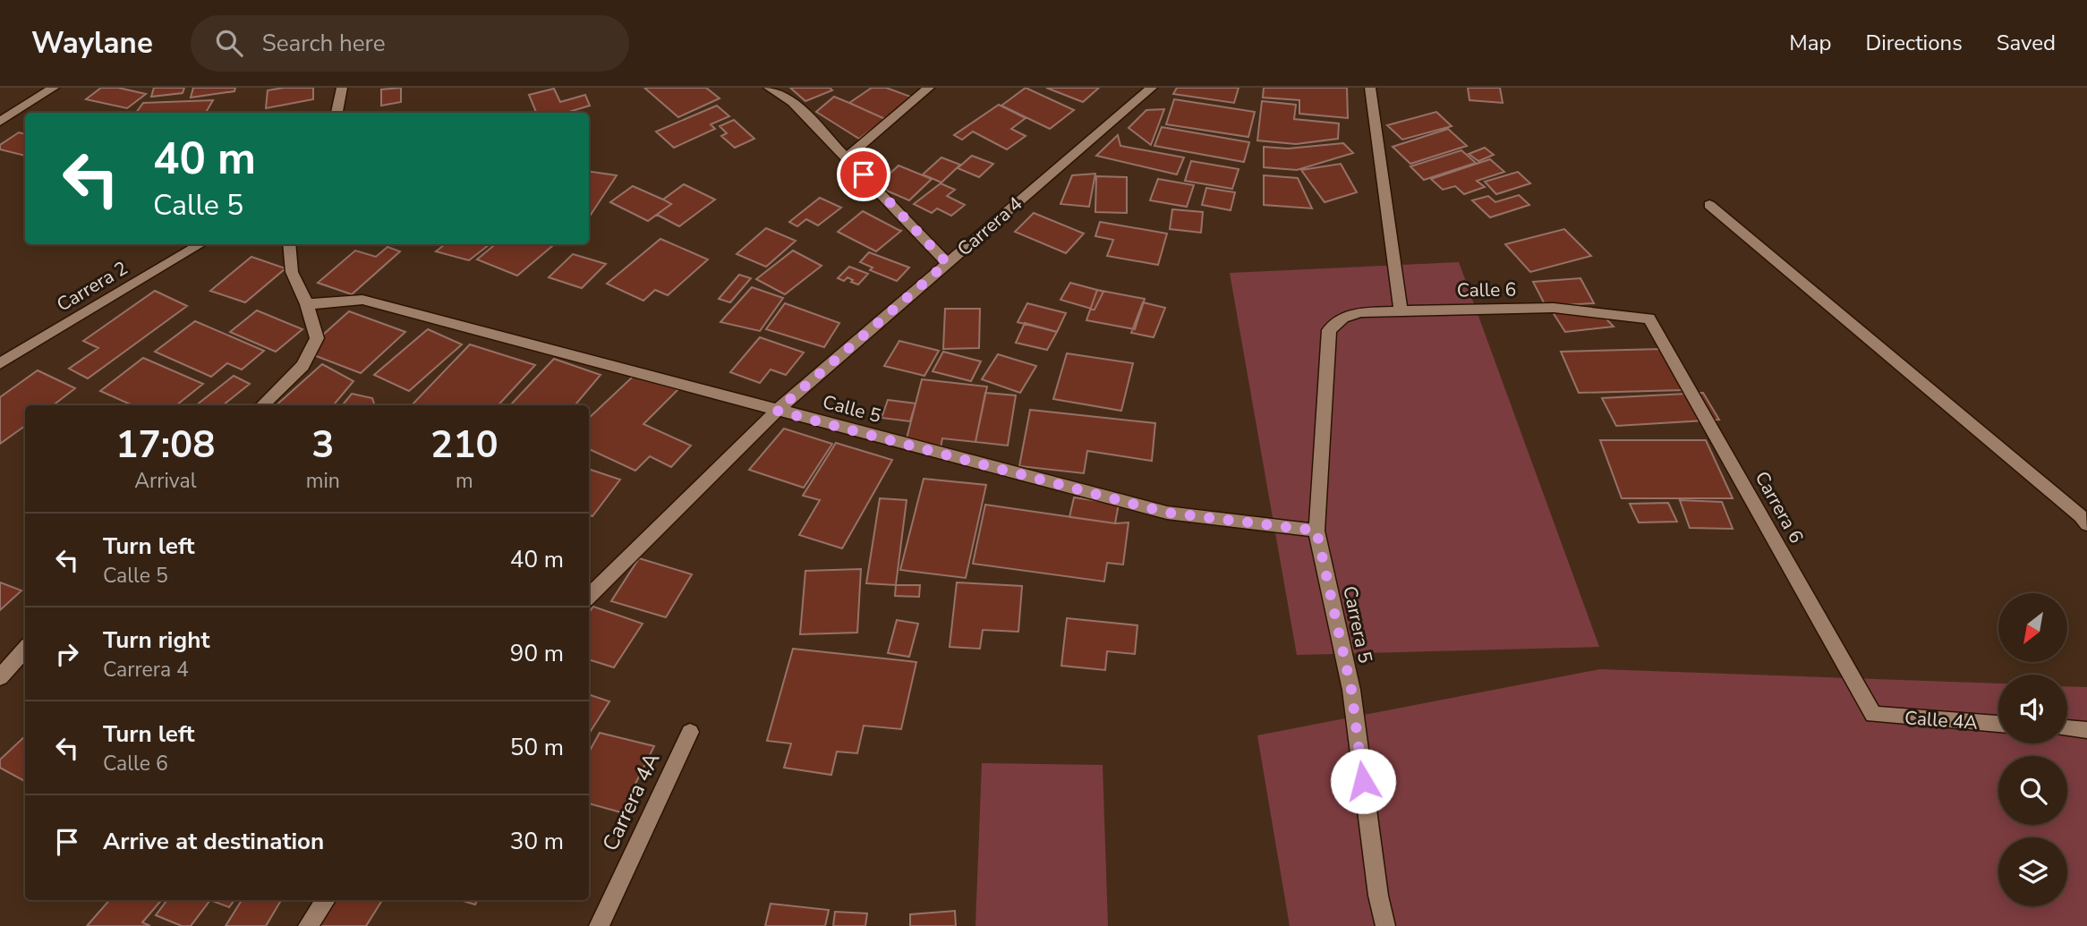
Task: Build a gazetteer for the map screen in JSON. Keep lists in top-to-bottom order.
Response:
{
  "streets": {
    "street": [
      "Carrera 4",
      "Carrera 2",
      "Calle 6",
      "Calle 5",
      "Carrera 6",
      "Carrera 5",
      "Calle 4A",
      "Carrera 4A"
    ]
  },
  "crossings": [
    ["Carrera 4", "Calle 5"],
    ["Calle 6", "Carrera 6"],
    ["Calle 6", "Carrera 5"],
    ["Calle 5", "Carrera 5"],
    ["Carrera 6", "Calle 4A"]
  ],
  "north": "bottom left",
  "page": {
    "header": "Waylane",
    "search": "Search here",
    "nav": ["Map", "Directions", "Saved"],
    "turn": ["40 m", "Calle 5"],
    "eta": [
      "17:08",
      "Arrival",
      "3",
      "min",
      "210",
      "m"
    ],
    "list": [
      {
        "name": "Turn left",
        "note": "Calle 5",
        "value": "40 m"
      },
      {
        "name": "Turn right",
        "note": "Carrera 4",
        "value": "90 m"
      },
      {
        "name": "Turn left",
        "note": "Calle 6",
        "value": "50 m"
      },
      {
        "name": "Arrive at destination",
        "value": "30 m"
      }
    ]
  }
}
